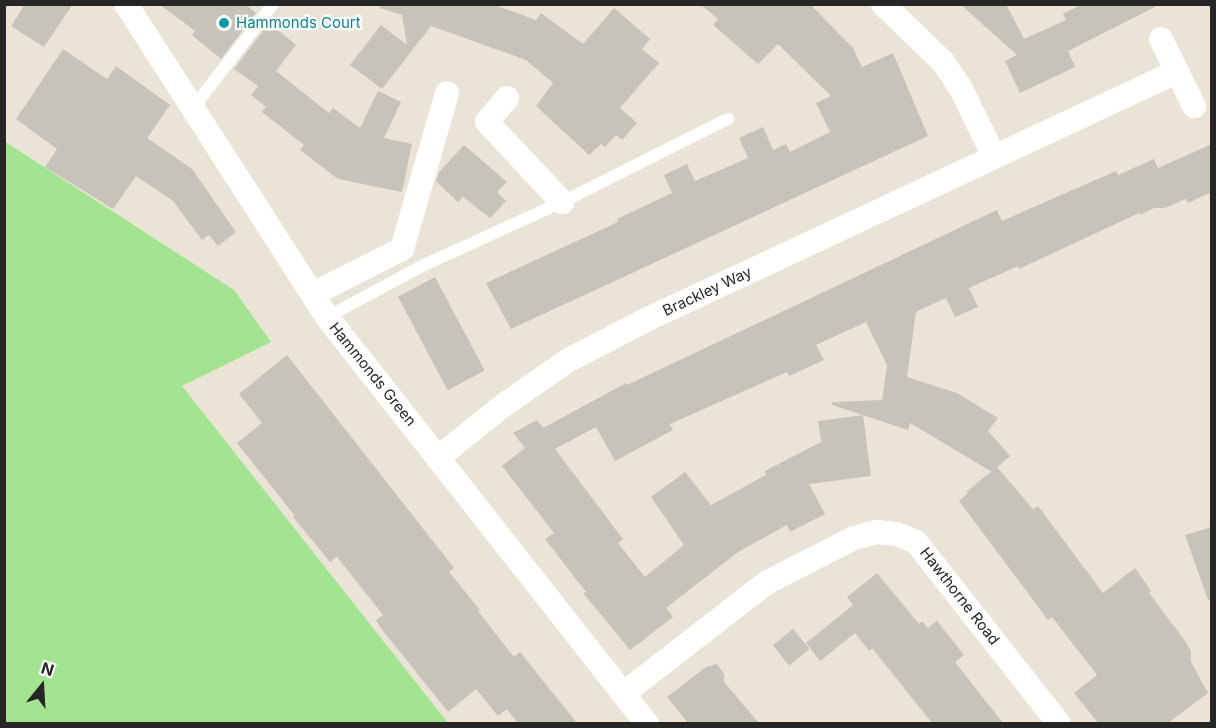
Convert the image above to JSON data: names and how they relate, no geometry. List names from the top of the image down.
{
  "streets": {
    "street": ["Brackley Way", "Hammonds Green", "Hawthorne Road"]
  },
  "crossings": [
    ["Brackley Way", "Hammonds Green"],
    ["Hammonds Green", "Hawthorne Road"]
  ],
  "places": ["Hammonds Court"],
  "north": "top"
}
